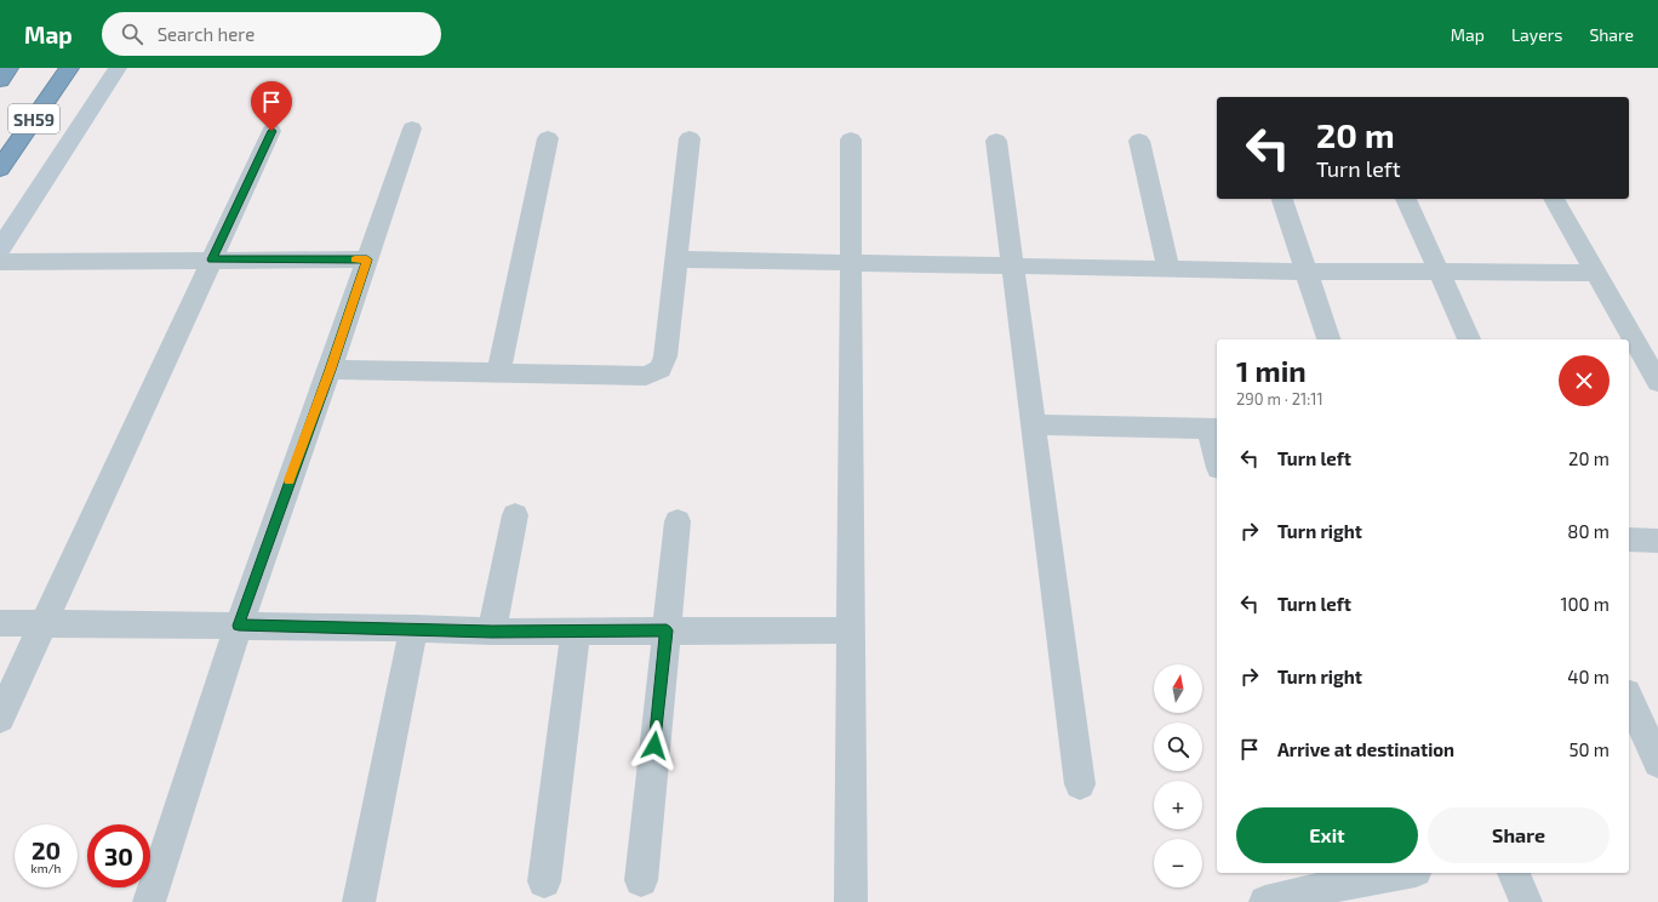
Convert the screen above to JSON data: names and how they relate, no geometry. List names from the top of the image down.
{
  "streets": {
    "highway": ["SH59"]
  },
  "north": "top",
  "page": {
    "header": "Map",
    "search": "Search here",
    "nav": ["Map", "Layers", "Share"],
    "turn": ["20 m", "Turn left"],
    "heading": ["1 min", "290 m · 21:11"],
    "list": [
      {
        "name": "Turn left",
        "value": "20 m"
      },
      {
        "name": "Turn right",
        "value": "80 m"
      },
      {
        "name": "Turn left",
        "value": "100 m"
      },
      {
        "name": "Turn right",
        "value": "40 m"
      },
      {
        "name": "Arrive at destination",
        "value": "50 m"
      }
    ],
    "map_buttons": ["+", "−"],
    "buttons": ["Exit", "Share"],
    "speed": "20 km/h",
    "limit": "30"
  }
}
